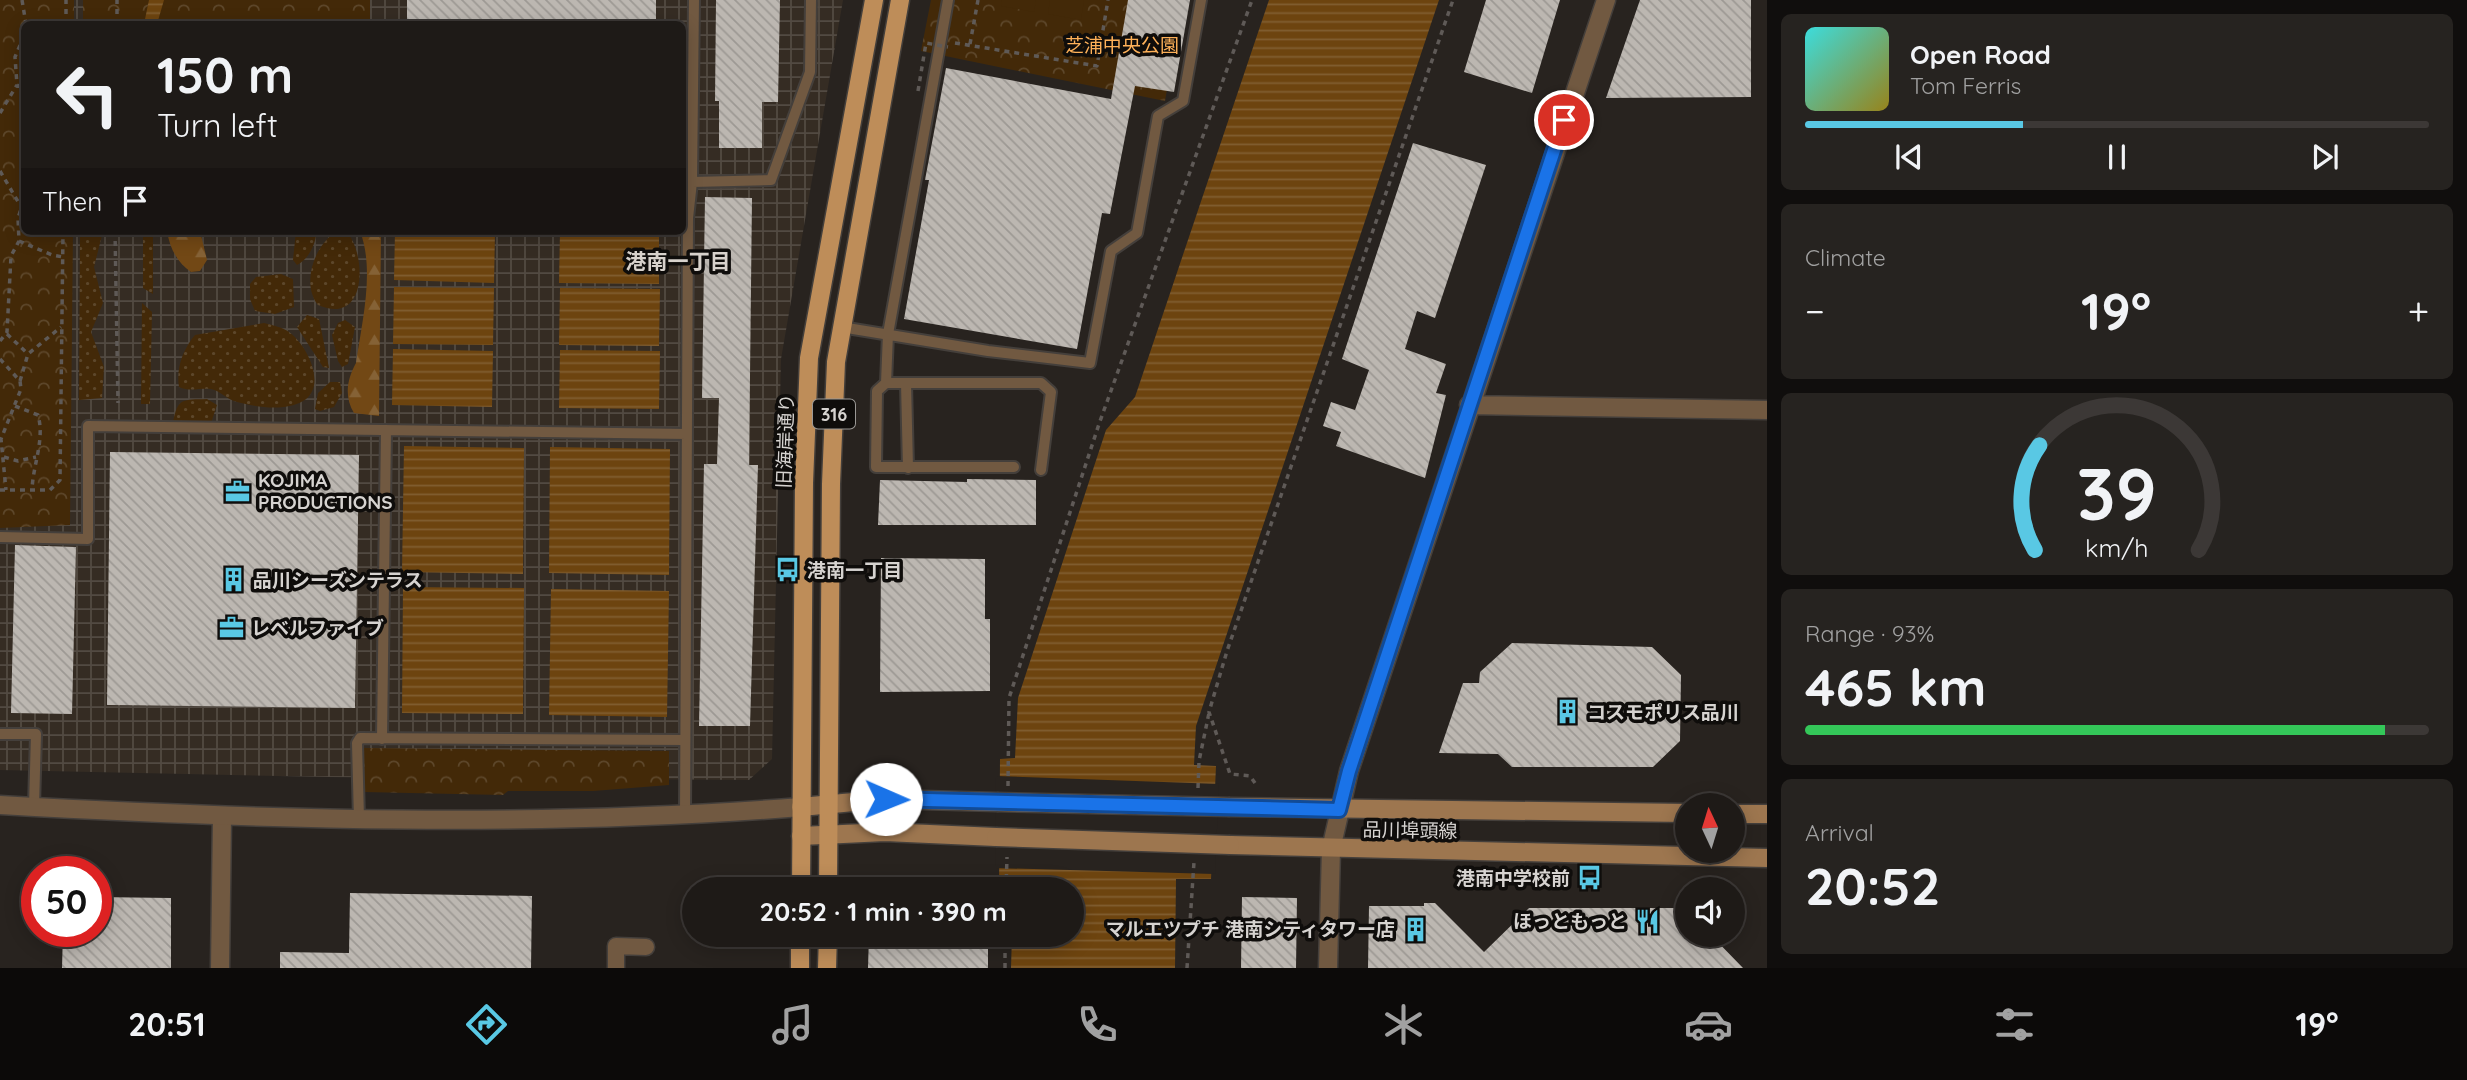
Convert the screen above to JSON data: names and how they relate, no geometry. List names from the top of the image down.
{
  "streets": {
    "main road": ["316", "旧海岸通り", "品川埠頭線"]
  },
  "crossings": [
    ["316", "品川埠頭線"],
    ["旧海岸通り", "品川埠頭線"]
  ],
  "districts": ["港南一丁目"],
  "parks": ["芝浦中央公園"],
  "places": {
    "office": ["KOJIMA PRODUCTIONS", "レベルファイブ"],
    "bus stop": ["港南一丁目", "港南中学校前"],
    "building": ["品川シーズンテラス", "コスモポリス品川", "マルエツプチ 港南シティタワー店"],
    "restaurant": ["ほっともっと"]
  },
  "north": "top",
  "page": {
    "turn": ["150 m", "Turn left"],
    "song": ["Open Road", "Tom Ferris"],
    "then": "Then",
    "tile": [
      "Climate",
      ["Range · 93%", "465 km"],
      ["Arrival", "20:52"]
    ],
    "heat": ["−", "19°", "+"],
    "limit": "50",
    "trip": "20:52 · 1 min · 390 m",
    "tabs": ["20:51", "19°"],
    "gauge": ["39", "km/h"]
  }
}
